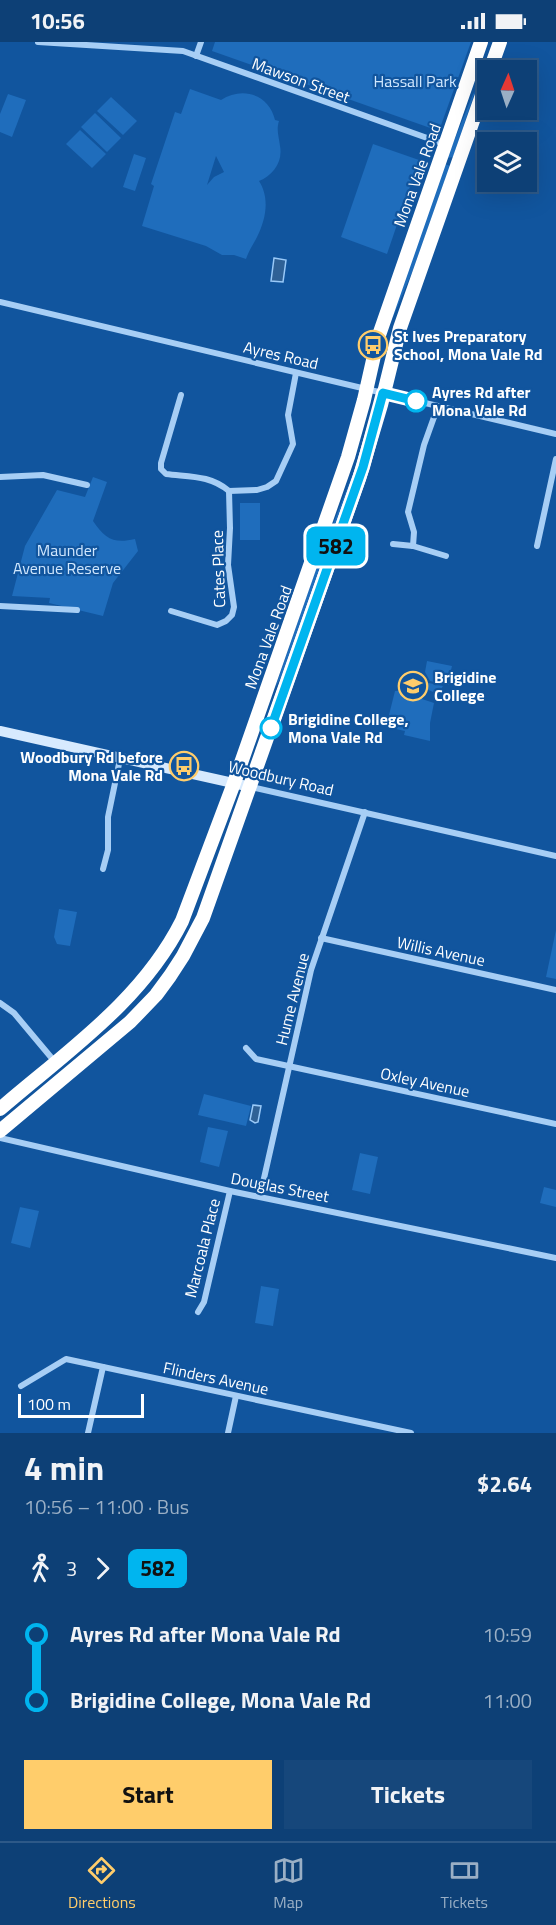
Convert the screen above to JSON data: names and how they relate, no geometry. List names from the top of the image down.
{
  "streets": {
    "highway": ["Mona Vale Road"],
    "street": [
      "Mawson Street",
      "Ayres Road",
      "Cates Place",
      "Woodbury Road",
      "Willis Avenue",
      "Hume Avenue",
      "Oxley Avenue",
      "Douglas Street",
      "Marcoala Place",
      "Flinders Avenue"
    ]
  },
  "crossings": [
    ["Mawson Street", "Mona Vale Road"],
    ["Mona Vale Road", "Ayres Road"],
    ["Mona Vale Road", "Woodbury Road"],
    ["Woodbury Road", "Hume Avenue"],
    ["Willis Avenue", "Hume Avenue"],
    ["Hume Avenue", "Oxley Avenue"],
    ["Hume Avenue", "Douglas Street"],
    ["Douglas Street", "Marcoala Place"]
  ],
  "parks": ["Hassall Park", "Maunder Avenue Reserve"],
  "places": {
    "bus stop": ["St Ives Preparatory School, Mona Vale Rd", "Woodbury Rd before Mona Vale Rd"],
    "other": ["Ayres Rd after Mona Vale Rd", "Brigidine College, Mona Vale Rd"],
    "school or university": ["Brigidine College"]
  },
  "lines": ["bus line 582"],
  "scale_bar": "100 m",
  "north": "top",
  "page": {
    "status": "10:56",
    "on_map": "582",
    "scale": "100 m",
    "heading": ["4 min", "10:56 – 11:00 · Bus", "$2.64"],
    "legs": ["3", "582"],
    "list": [
      {
        "name": "Ayres Rd after Mona Vale Rd",
        "value": "10:59"
      },
      {
        "name": "Brigidine College, Mona Vale Rd",
        "value": "11:00"
      }
    ],
    "buttons": ["Start", "Tickets"],
    "tabs": ["Directions", "Map", "Tickets"]
  }
}
